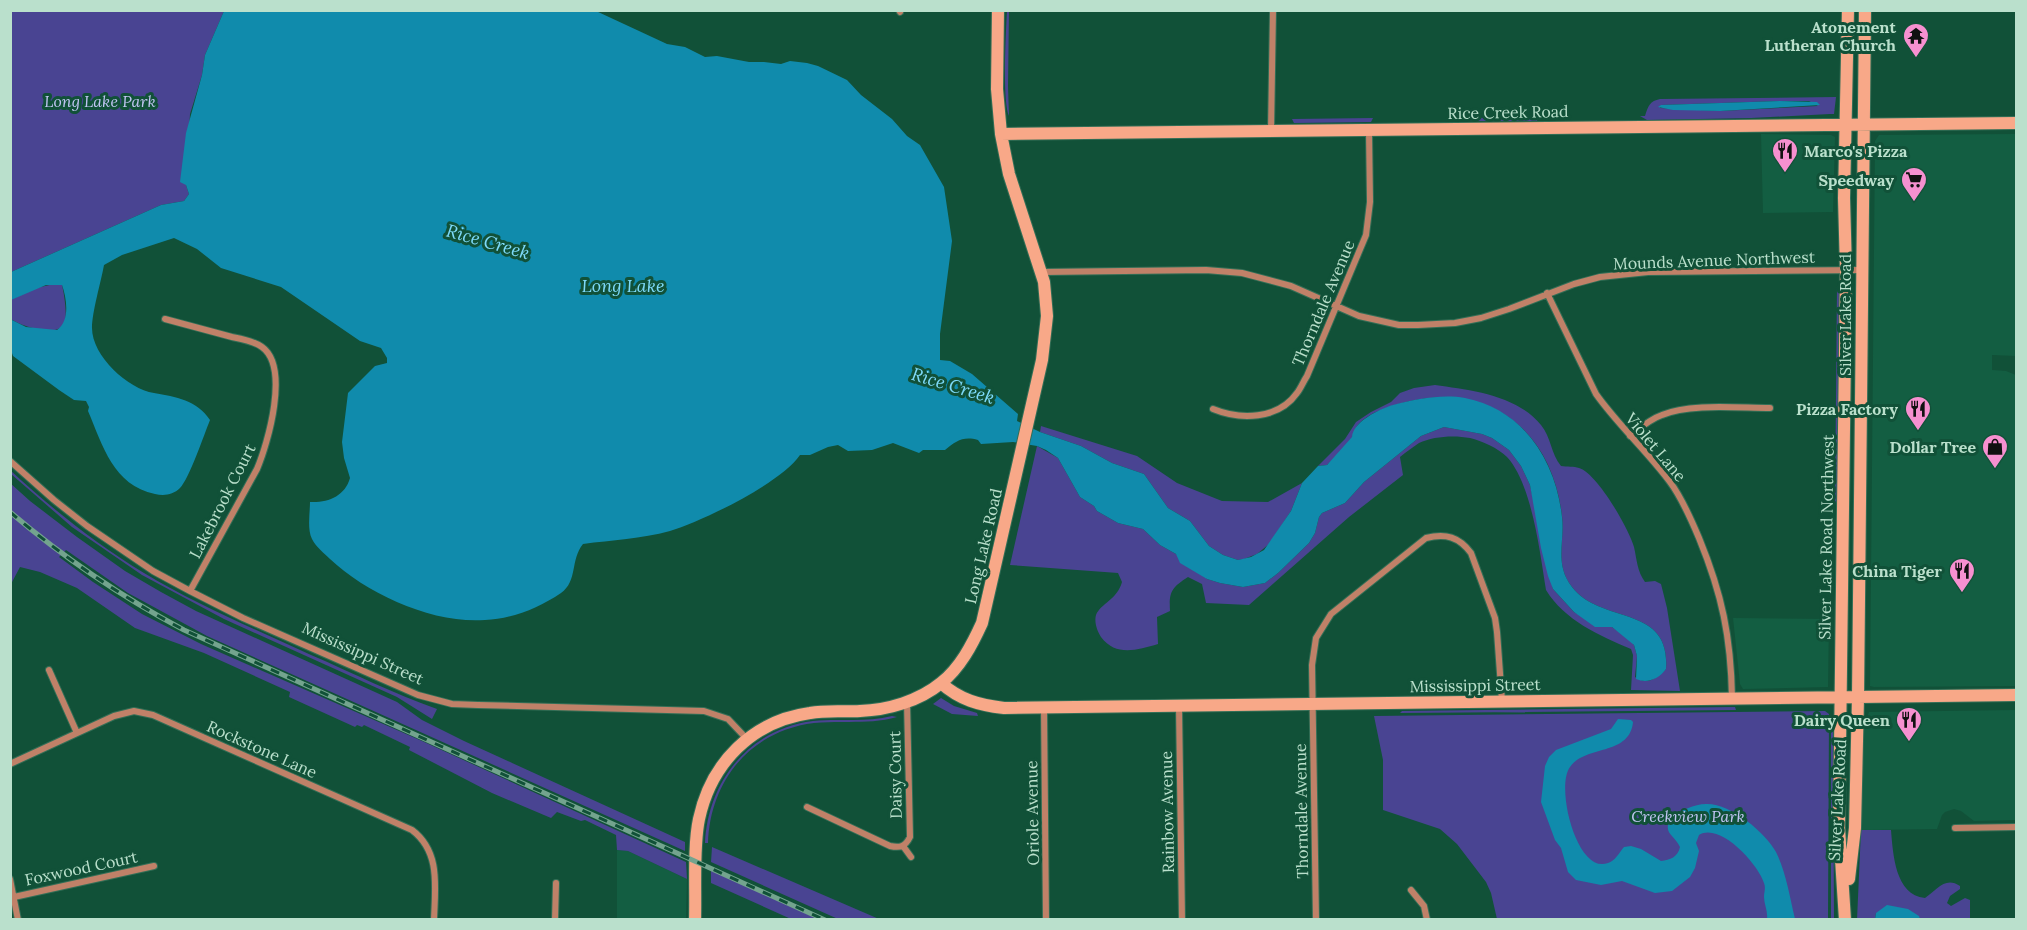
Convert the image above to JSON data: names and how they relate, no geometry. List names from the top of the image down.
{
  "streets": {
    "street": [
      "Rice Creek Road",
      "Mounds Avenue Northwest",
      "Thorndale Avenue",
      "Silver Lake Road",
      "Violet Lane",
      "Lakebrook Court",
      "Silver Lake Road Northwest",
      "Long Lake Road",
      "Mississippi Street",
      "Rockstone Lane",
      "Daisy Court",
      "Rainbow Avenue",
      "Oriole Avenue",
      "Foxwood Court"
    ]
  },
  "crossings": [
    ["Rice Creek Road", "Thorndale Avenue"],
    ["Rice Creek Road", "Silver Lake Road"],
    ["Rice Creek Road", "Silver Lake Road Northwest"],
    ["Rice Creek Road", "Long Lake Road"],
    ["Mounds Avenue Northwest", "Thorndale Avenue"],
    ["Mounds Avenue Northwest", "Silver Lake Road"],
    ["Mounds Avenue Northwest", "Violet Lane"],
    ["Mounds Avenue Northwest", "Silver Lake Road Northwest"],
    ["Mounds Avenue Northwest", "Long Lake Road"],
    ["Thorndale Avenue", "Mississippi Street"],
    ["Silver Lake Road", "Silver Lake Road Northwest"],
    ["Silver Lake Road", "Mississippi Street"],
    ["Violet Lane", "Mississippi Street"],
    ["Lakebrook Court", "Mississippi Street"],
    ["Silver Lake Road Northwest", "Mississippi Street"],
    ["Long Lake Road", "Mississippi Street"],
    ["Long Lake Road", "Daisy Court"],
    ["Mississippi Street", "Rainbow Avenue"],
    ["Mississippi Street", "Oriole Avenue"]
  ],
  "water": ["Rice Creek", "Long Lake"],
  "parks": ["Long Lake Park", "Creekview Park"],
  "places": {
    "temple": ["Atonement Lutheran Church"],
    "restaurant": [
      "Marco's Pizza",
      "Pizza Factory",
      "China Tiger",
      "Dairy Queen"
    ],
    "supermarket": ["Speedway"],
    "shop": ["Dollar Tree"]
  }
}
